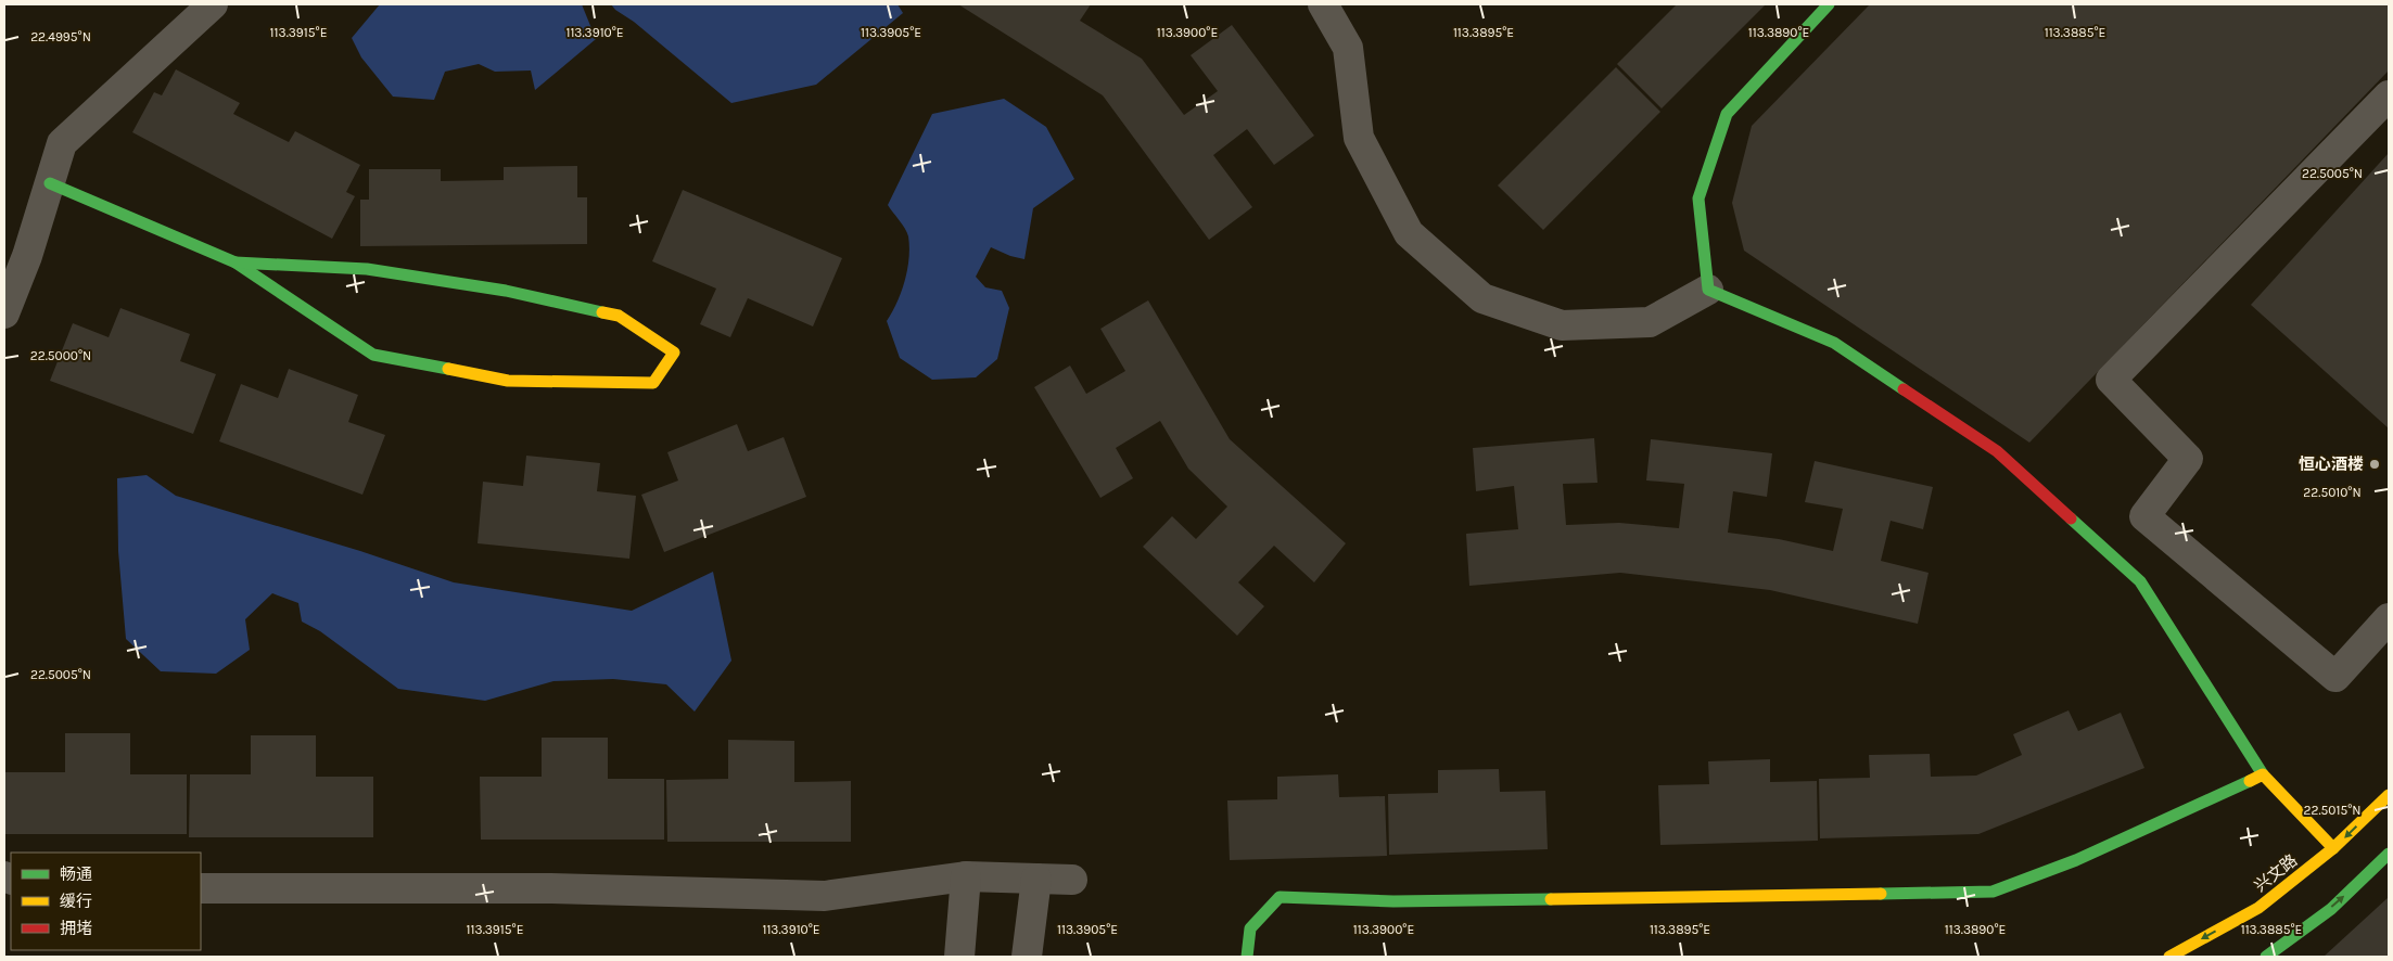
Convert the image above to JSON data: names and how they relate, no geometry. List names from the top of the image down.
{
  "streets": {
    "street": ["兴文路"]
  },
  "places": ["恒心酒楼"],
  "legend": ["畅通", "缓行", "拥堵"],
  "coordinates": [
    "113.3915°E",
    "113.3910°E",
    "113.3905°E",
    "113.3900°E",
    "113.3895°E",
    "113.3890°E",
    "113.3885°E",
    "22.4995°N",
    "22.5005°N",
    "22.5000°N",
    "22.5010°N",
    "22.5015°N"
  ]
}
